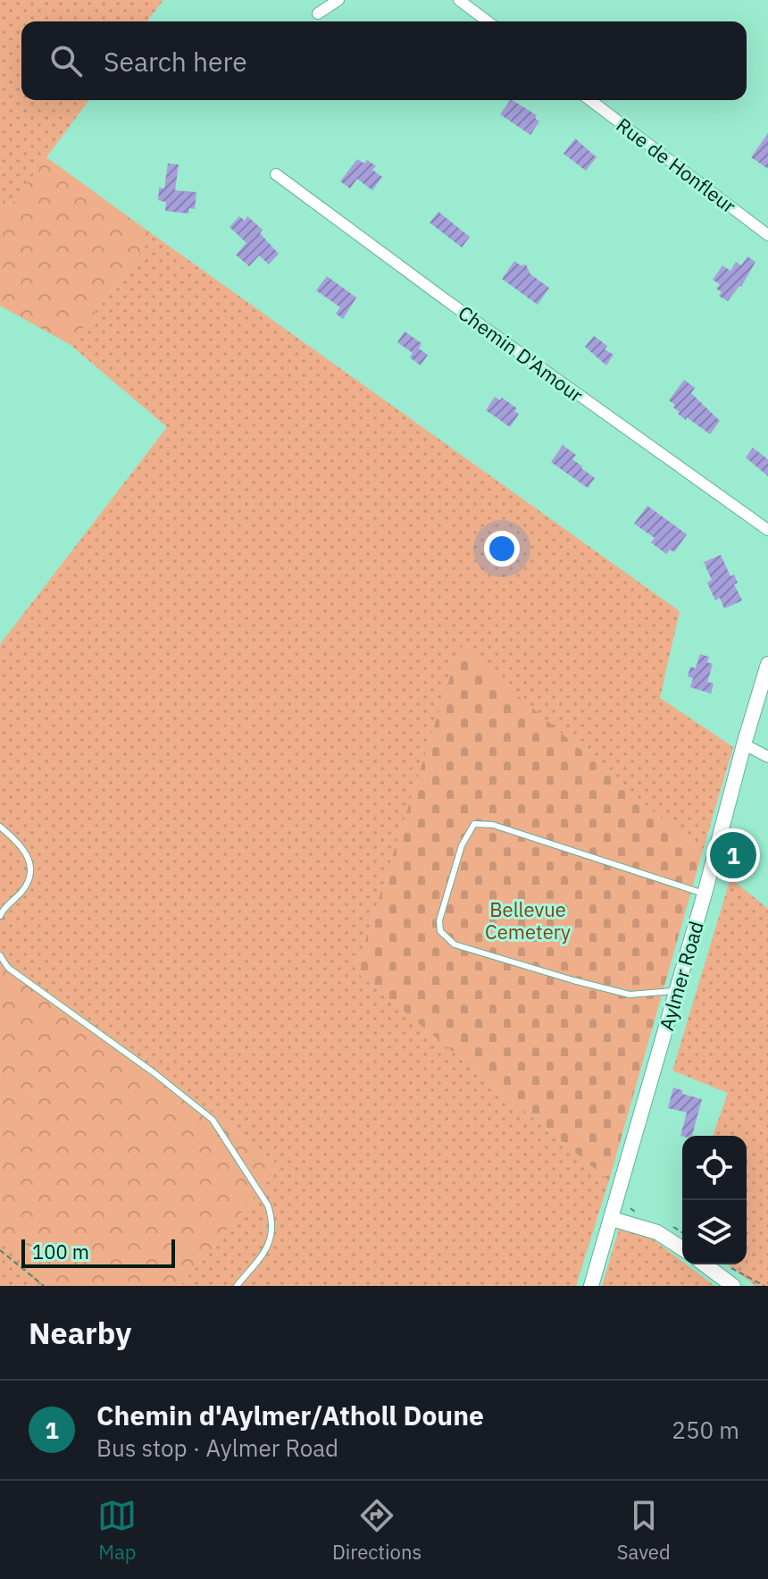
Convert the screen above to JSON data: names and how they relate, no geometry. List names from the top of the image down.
{
  "streets": {
    "main road": ["Aylmer Road"],
    "street": ["Rue de Honfleur", "Chemin D'Amour"]
  },
  "parks": ["Bellevue Cemetery"],
  "scale_bar": "100 m",
  "page": {
    "search": "Search here",
    "pins": "1",
    "scale": "100 m",
    "heading": "Nearby",
    "list": [
      {
        "mark": "1",
        "name": "Chemin d'Aylmer/Atholl Doune",
        "note": "Bus stop · Aylmer Road",
        "value": "250 m"
      }
    ],
    "nav": ["Map", "Directions", "Saved"]
  }
}
